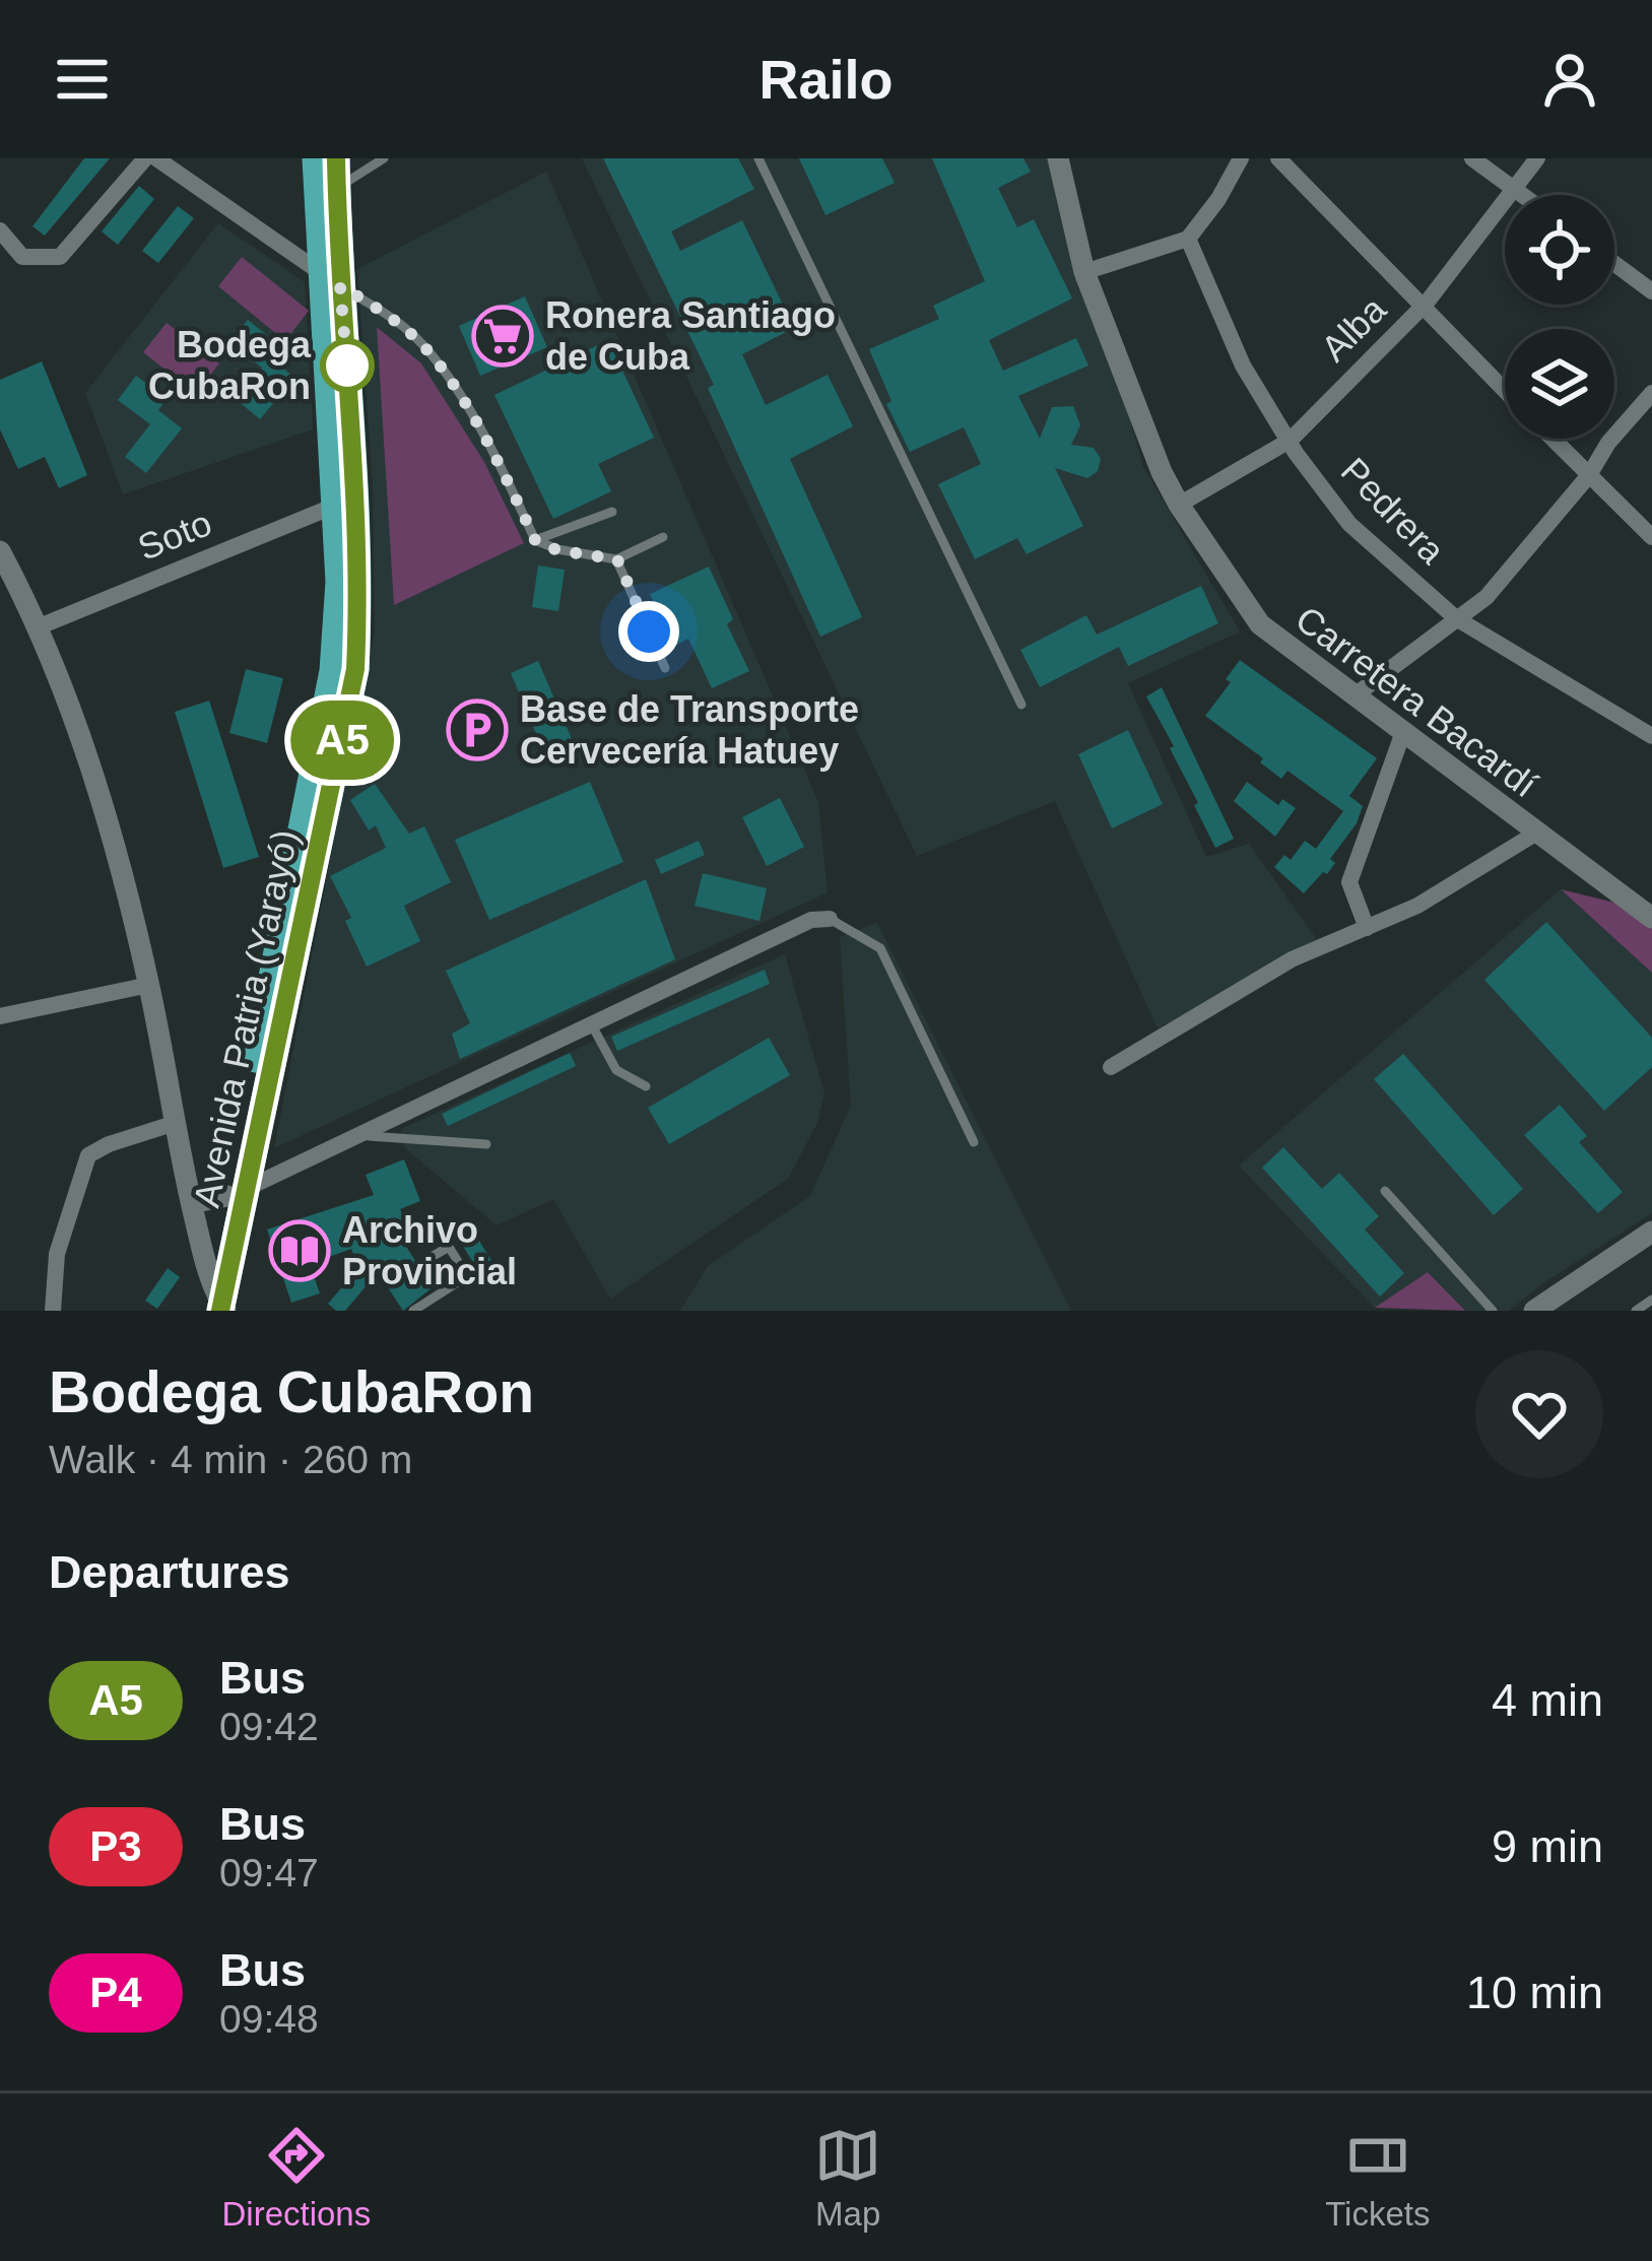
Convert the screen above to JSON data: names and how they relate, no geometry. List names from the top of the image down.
{
  "streets": {
    "main road": ["Avenida Patria (Yarayó)"],
    "street": [
      "Alba",
      "Pedrera",
      "Soto",
      "Carretera Bacardí"
    ]
  },
  "crossings": [
    ["Alba", "Pedrera"],
    ["Alba", "Carretera Bacardí"],
    ["Soto", "Avenida Patria (Yarayó)"]
  ],
  "places": {
    "supermarket": ["Ronera Santiago de Cuba"],
    "other": ["Bodega CubaRon"],
    "parking": ["Base de Transporte Cervecería Hatuey"],
    "library": ["Archivo Provincial"]
  },
  "lines": ["bus line A5"],
  "page": {
    "header": "Railo",
    "on_map": "A5",
    "heading": [
      ["Bodega CubaRon", "Walk · 4 min · 260 m"],
      "Departures"
    ],
    "list": [
      {
        "mark": "A5",
        "name": "Bus",
        "note": "09:42",
        "value": "4 min"
      },
      {
        "mark": "P3",
        "name": "Bus",
        "note": "09:47",
        "value": "9 min"
      },
      {
        "mark": "P4",
        "name": "Bus",
        "note": "09:48",
        "value": "10 min"
      }
    ],
    "tabs": ["Directions", "Map", "Tickets"]
  }
}
